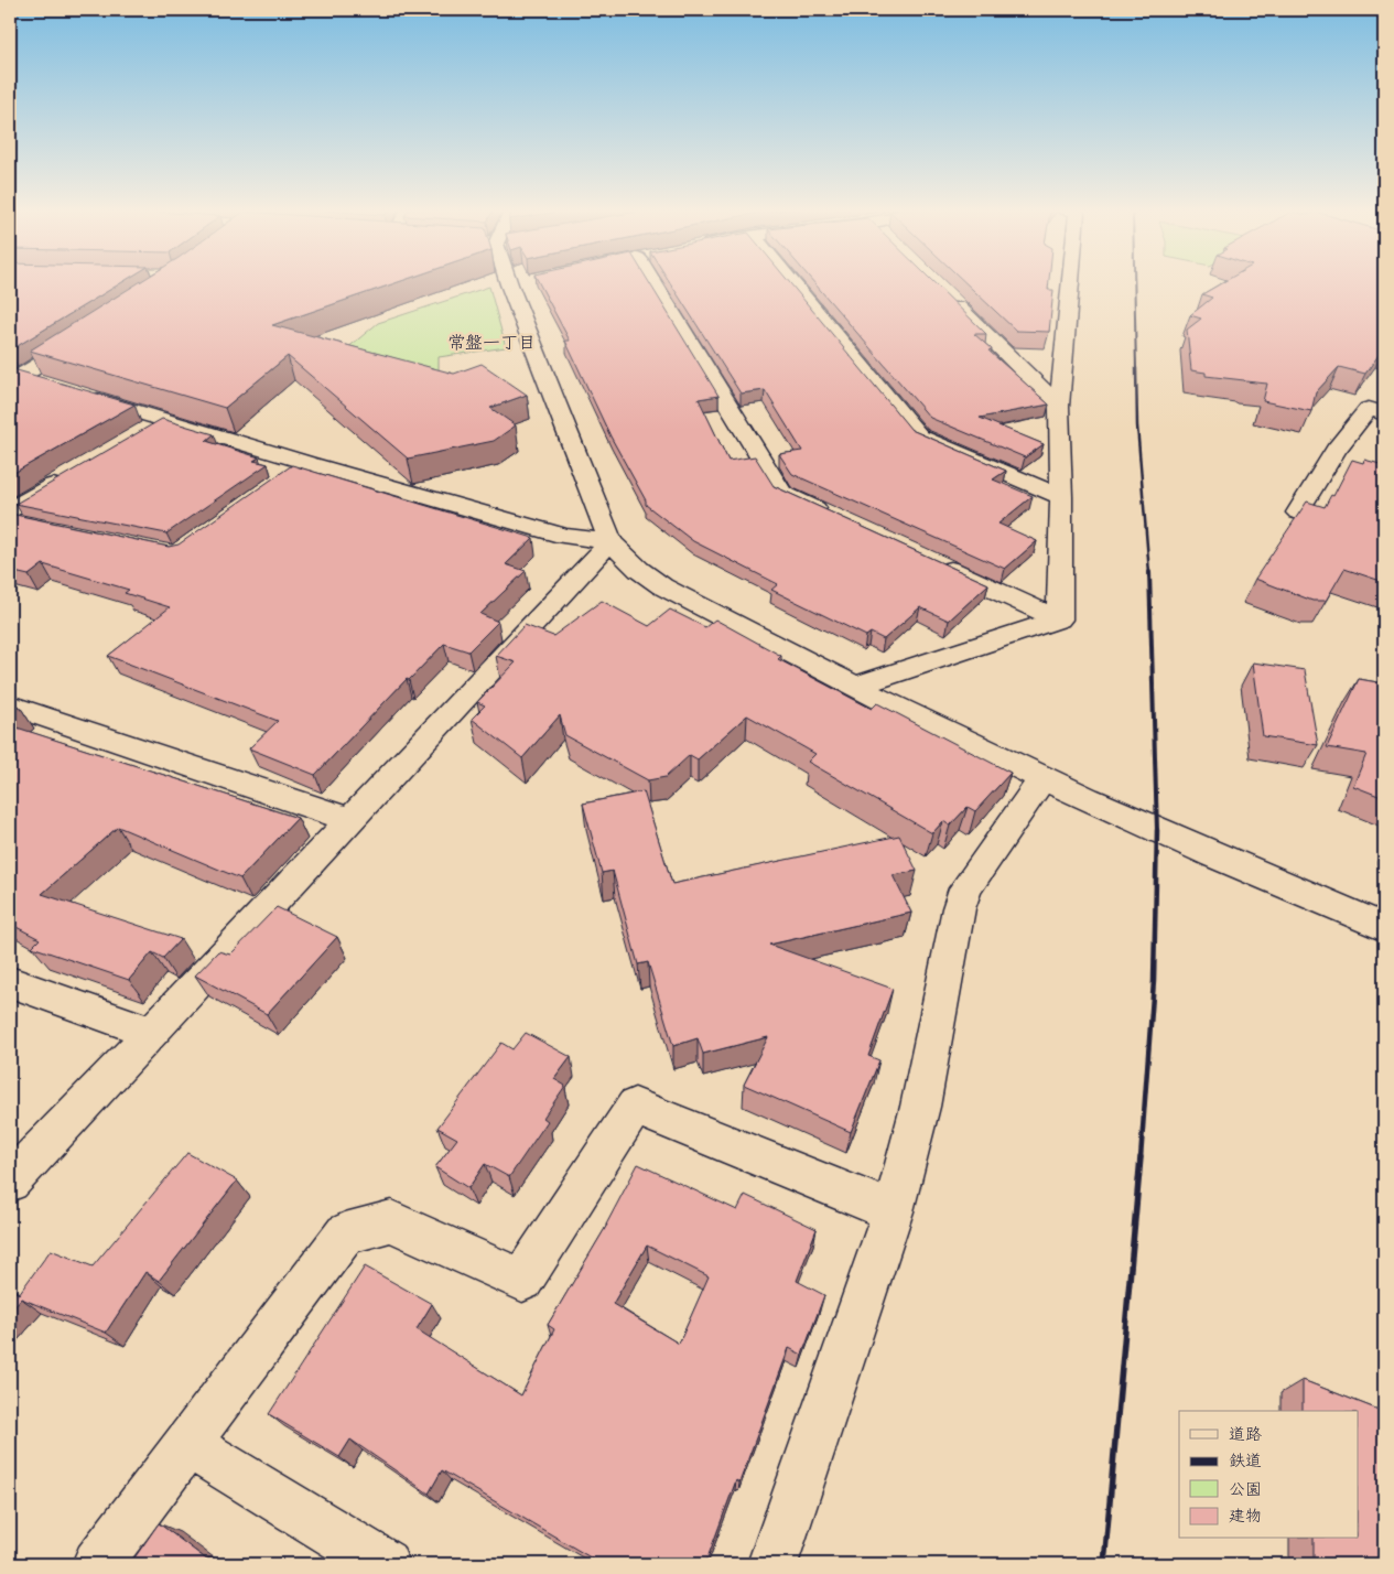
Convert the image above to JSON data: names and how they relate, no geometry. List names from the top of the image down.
{
  "districts": ["常盤一丁目"],
  "legend": [
    "道路",
    "鉄道",
    "公園",
    "建物"
  ]
}
